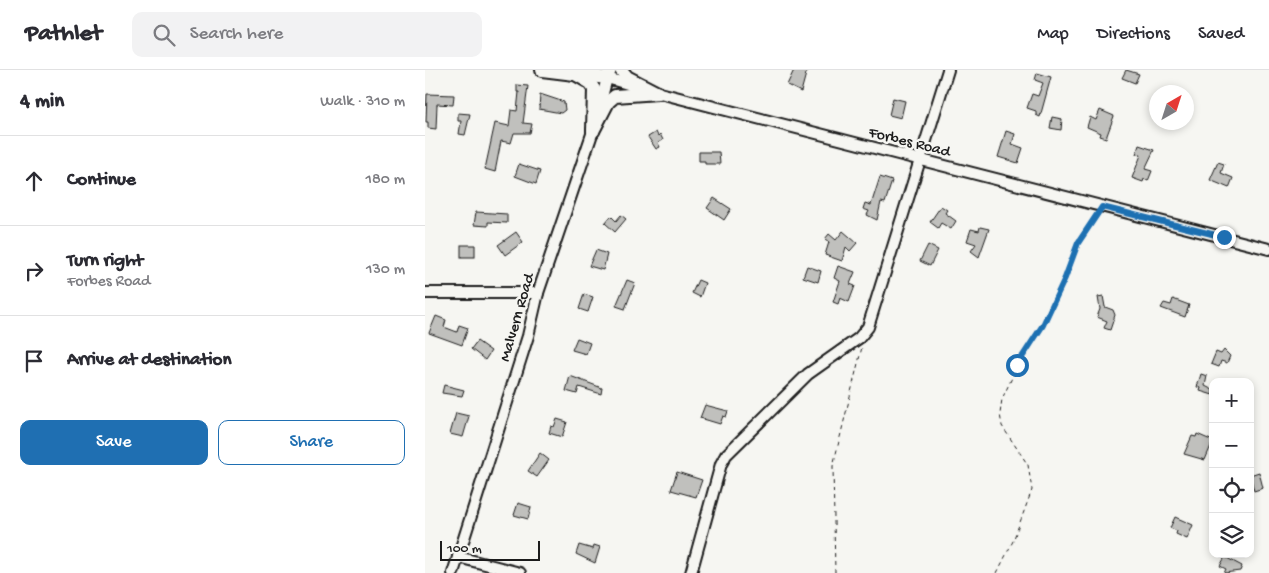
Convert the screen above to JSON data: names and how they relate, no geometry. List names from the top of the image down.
{
  "streets": {
    "main road": ["Forbes Road"],
    "street": ["Malvern Road"]
  },
  "crossings": [
    ["Forbes Road", "Malvern Road"]
  ],
  "scale_bar": "100 m",
  "north": "top right",
  "page": {
    "header": "Pathlet",
    "search": "Search here",
    "nav": ["Map", "Directions", "Saved"],
    "heading": ["4 min", "Walk · 310 m"],
    "list": [
      ["Continue", "180 m"],
      ["Turn right", "Forbes Road", "130 m"],
      "Arrive at destination"
    ],
    "map_buttons": ["+", "−"],
    "buttons": ["Save", "Share"],
    "scale": "100 m"
  }
}
